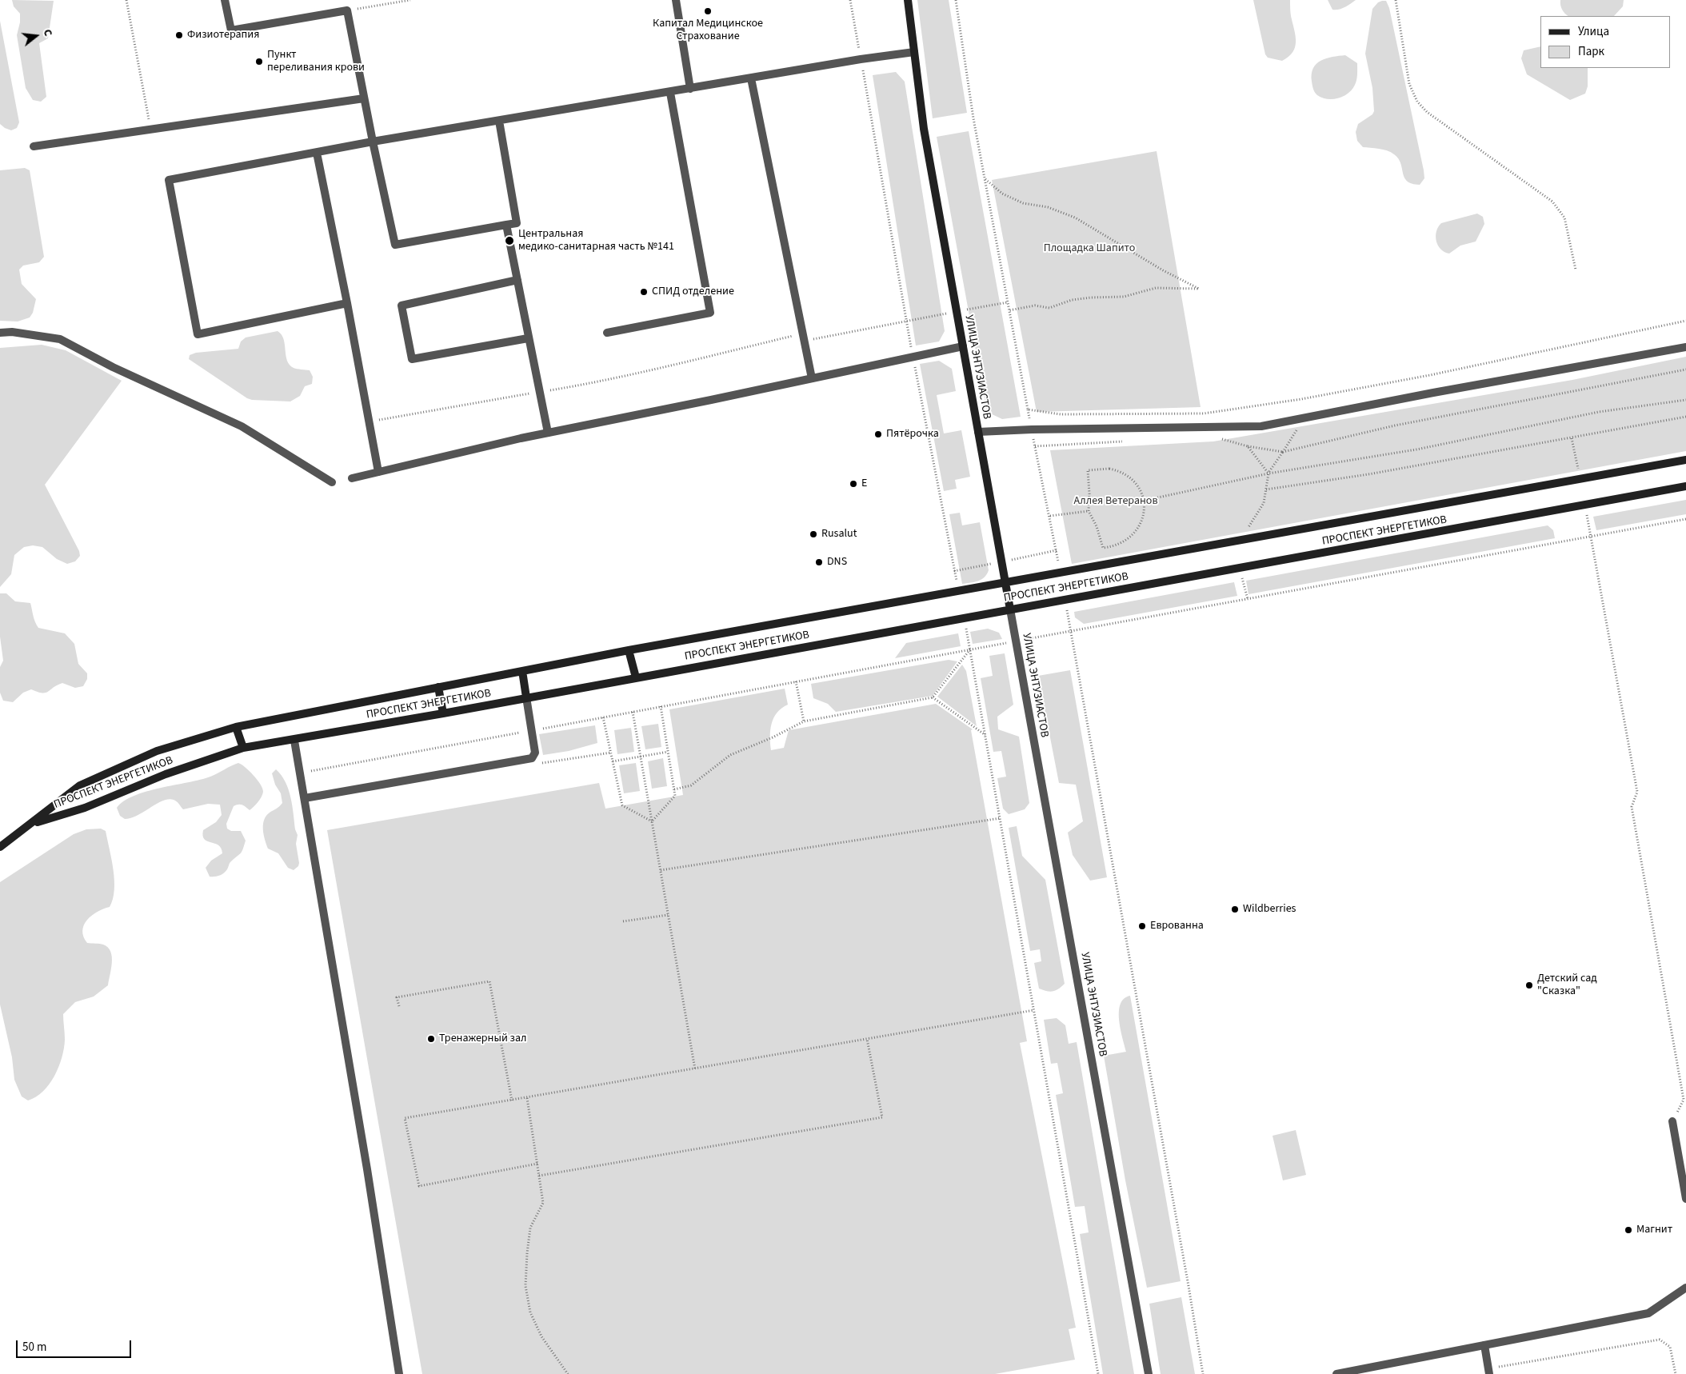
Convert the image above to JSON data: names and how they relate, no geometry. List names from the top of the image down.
{
  "streets": {
    "main road": ["УЛИЦА ЭНТУЗИАСТОВ", "ПРОСПЕКТ ЭНЕРГЕТИКОВ"]
  },
  "crossings": [
    ["УЛИЦА ЭНТУЗИАСТОВ", "ПРОСПЕКТ ЭНЕРГЕТИКОВ"]
  ],
  "parks": ["Площадка Шапито", "Аллея Ветеранов"],
  "places": [
    "Капитал Медицинское Страхование",
    "Физиотерапия",
    "Пункт переливания крови",
    "Центральная медико-санитарная часть №141",
    "СПИД отделение",
    "Пятёрочка",
    "Е",
    "Rusalut",
    "DNS",
    "Wildberries",
    "Еврованна",
    "Детский сад \"Сказка\"",
    "Тренажерный зал",
    "Магнит"
  ],
  "legend": ["Улица", "Парк"],
  "scale_bar": "50 m",
  "north": "right"
}
